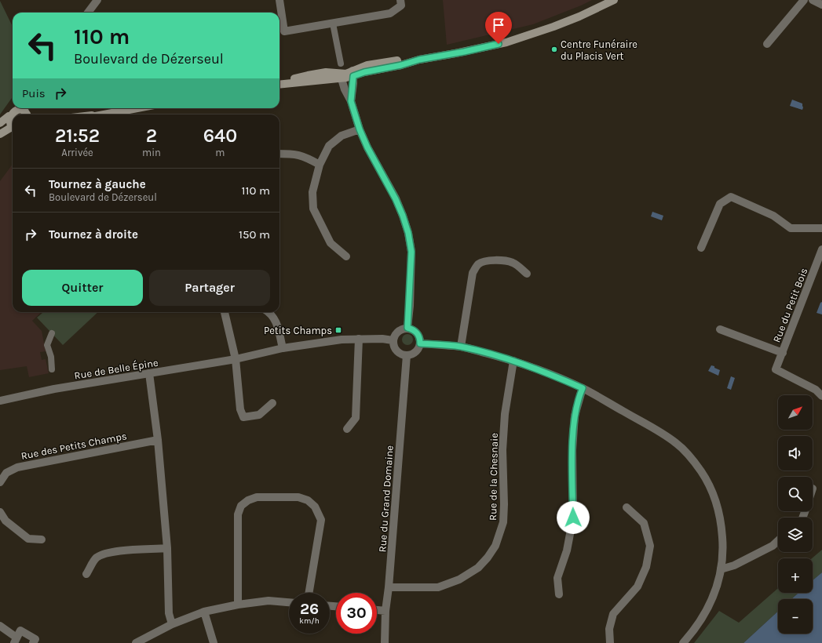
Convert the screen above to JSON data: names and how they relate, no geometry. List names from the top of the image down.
{
  "streets": {
    "street": [
      "Rue du Petit Bois",
      "Rue de Belle Épine",
      "Rue des Petits Champs",
      "Rue de la Chesnaie",
      "Rue du Grand Domaine"
    ]
  },
  "crossings": [
    ["Rue de Belle Épine", "Rue du Grand Domaine"],
    ["Rue de la Chesnaie", "Rue du Grand Domaine"]
  ],
  "places": {
    "other": ["Centre Funéraire du Placis Vert"],
    "transit": ["Petits Champs"]
  },
  "north": "top right",
  "page": {
    "turn": ["110 m", "Boulevard de Dézerseul"],
    "then": "Puis",
    "eta": [
      "21:52",
      "Arrivée",
      "2",
      "min",
      "640",
      "m"
    ],
    "list": [
      {
        "name": "Tournez à gauche",
        "note": "Boulevard de Dézerseul",
        "value": "110 m"
      },
      {
        "name": "Tournez à droite",
        "value": "150 m"
      }
    ],
    "buttons": ["Quitter", "Partager"],
    "map_buttons": ["+", "−"],
    "speed": "26 km/h",
    "limit": "30"
  }
}
